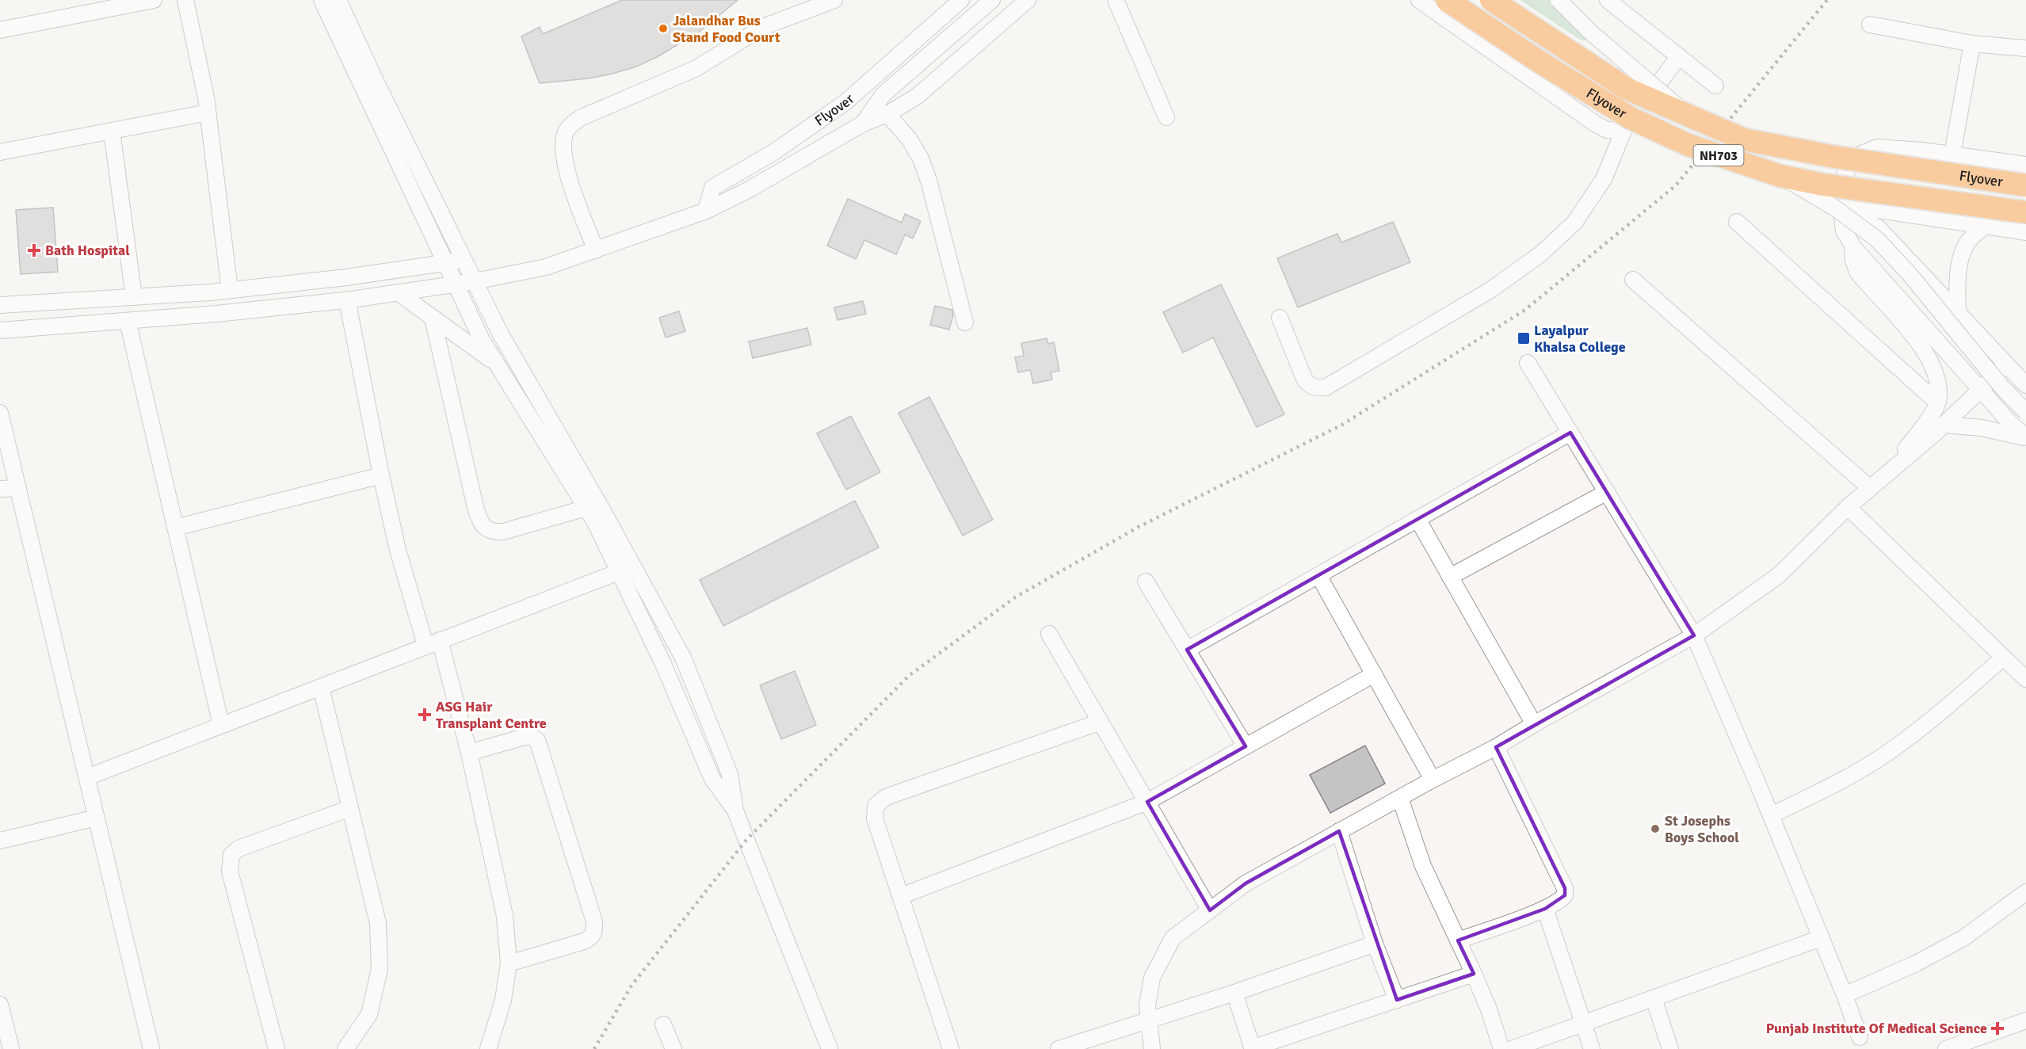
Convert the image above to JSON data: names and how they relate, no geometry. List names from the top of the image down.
{
  "streets": {
    "highway": ["Flyover", "NH703"]
  },
  "places": {
    "other": ["Jalandhar Bus Stand Food Court", "St Josephs Boys School"],
    "health": ["Bath Hospital", "ASG Hair Transplant Centre", "Punjab Institute Of Medical Science"],
    "transit": ["Layalpur Khalsa College"]
  }
}
